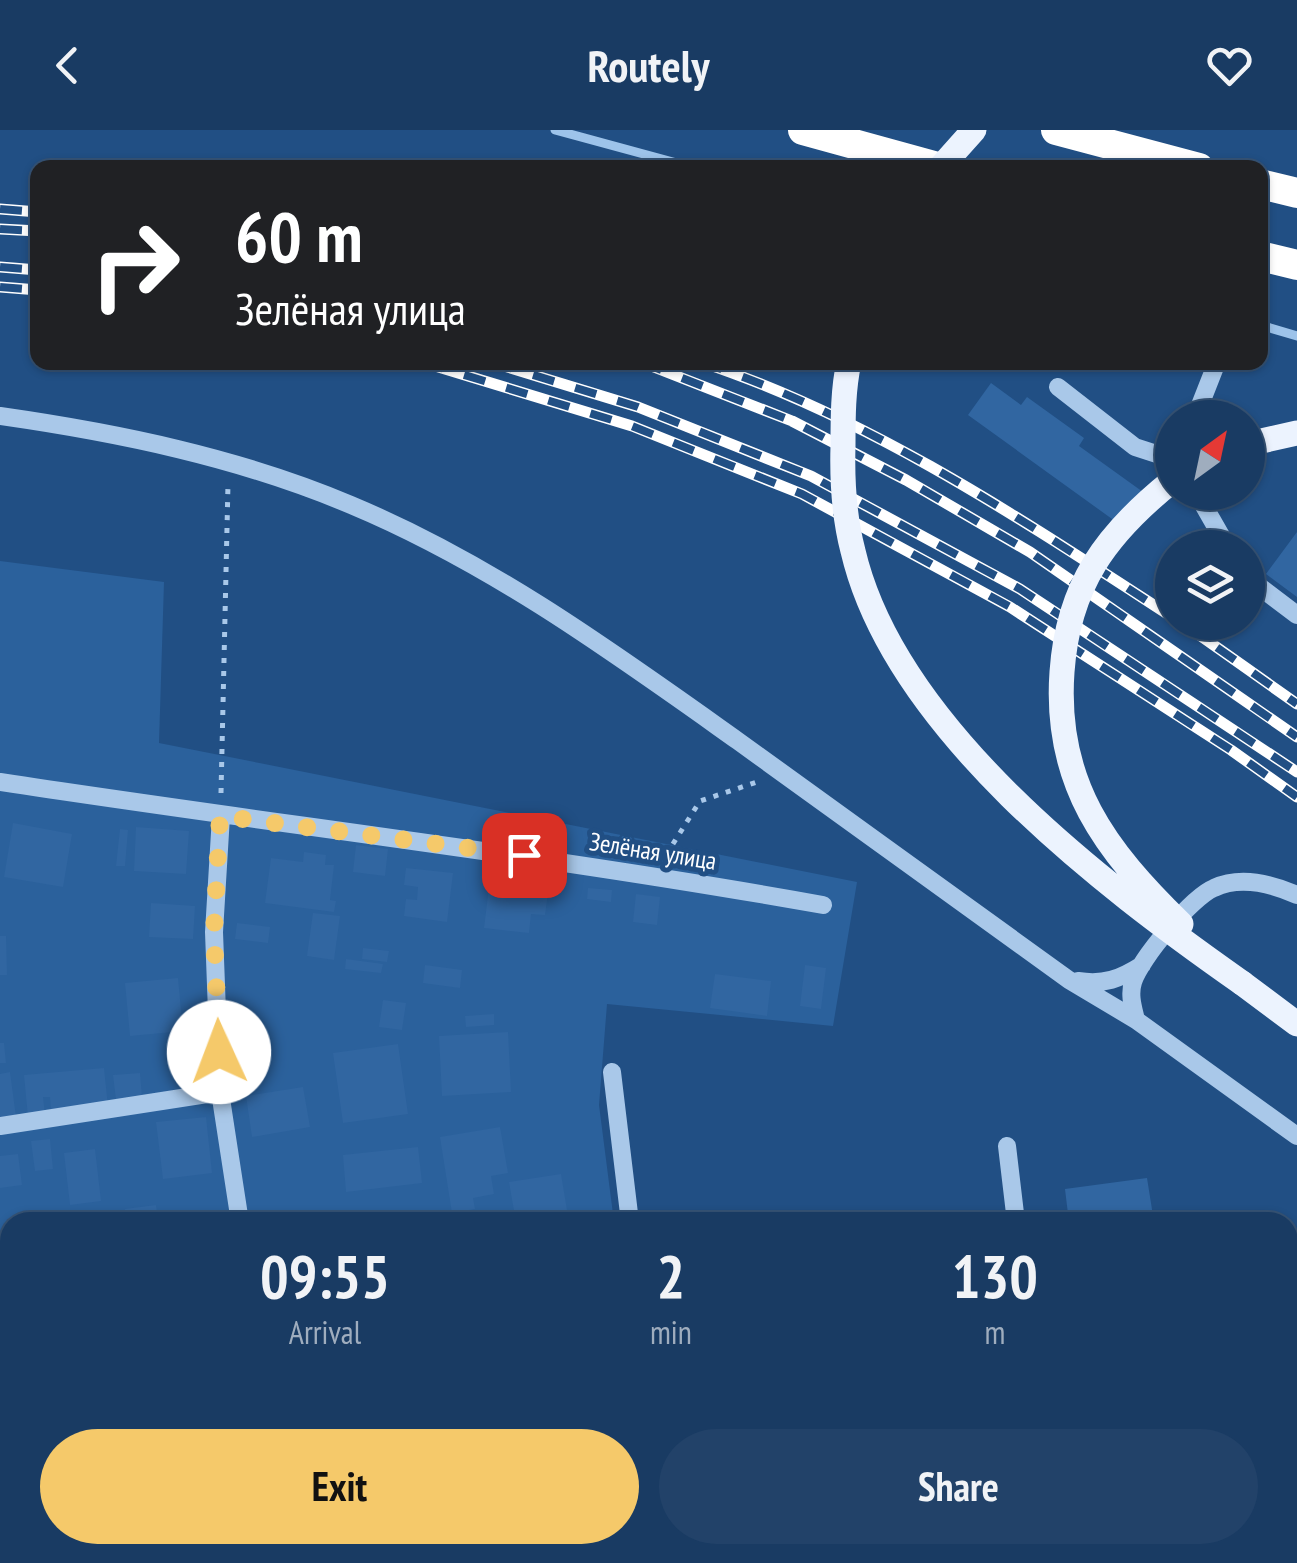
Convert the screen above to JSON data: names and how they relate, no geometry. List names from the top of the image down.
{
  "streets": {
    "street": ["Зелёная улица"]
  },
  "north": "top right",
  "page": {
    "header": "Routely",
    "turn": ["60 m", "Зелёная улица"],
    "eta": [
      "09:55",
      "Arrival",
      "2",
      "min",
      "130",
      "m"
    ],
    "buttons": ["Exit", "Share"]
  }
}
